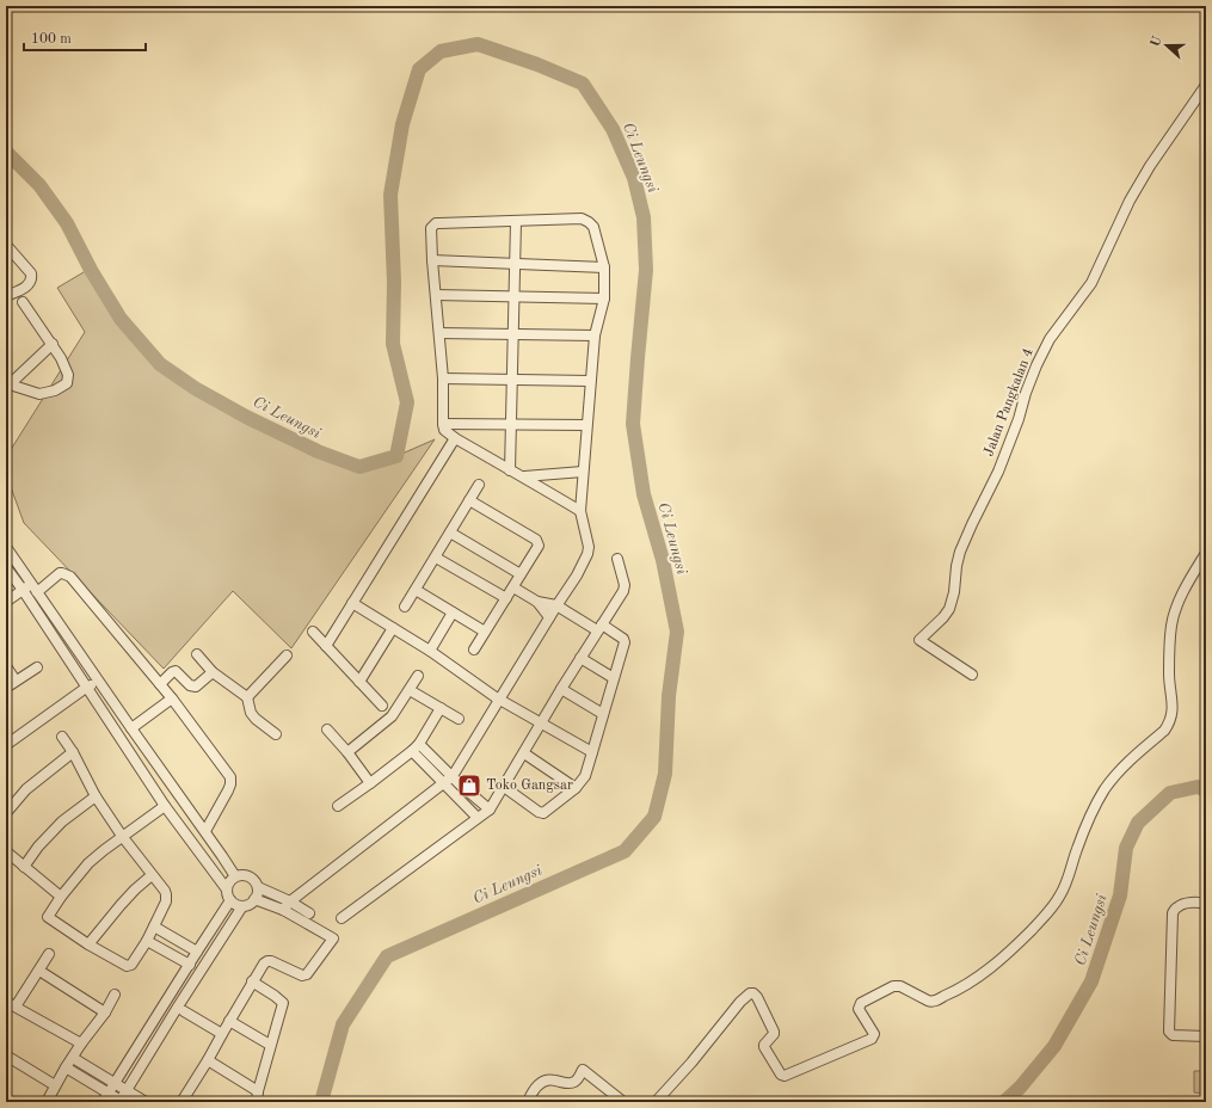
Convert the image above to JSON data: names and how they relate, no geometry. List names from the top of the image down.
{
  "streets": {
    "street": ["Jalan Pangkalan 4"]
  },
  "water": ["Ci Leungsi"],
  "places": {
    "shop": ["Toko Gangsar"]
  },
  "scale_bar": "100 m",
  "north": "left"
}
